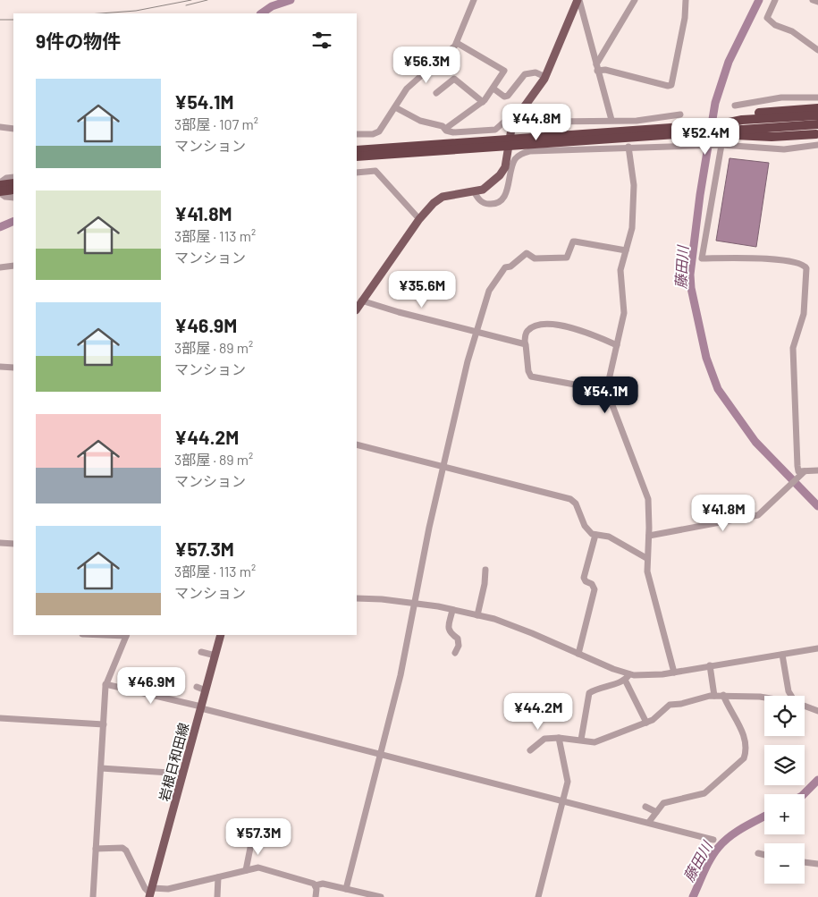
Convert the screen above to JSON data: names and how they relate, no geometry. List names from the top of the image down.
{
  "streets": {
    "main road": ["岩根日和田線"]
  },
  "water": ["藤田川"],
  "page": {
    "heading": "9件の物件",
    "price": [
      "¥56.3M",
      "¥44.8M",
      "¥52.4M",
      "¥35.6M",
      "¥54.1M",
      "¥41.8M",
      "¥46.9M",
      "¥44.2M",
      "¥57.3M"
    ],
    "list": [
      {
        "name": "¥54.1M",
        "note": "3部屋 · 107 m² · マンション"
      },
      {
        "name": "¥41.8M",
        "note": "3部屋 · 113 m² · マンション"
      },
      {
        "name": "¥46.9M",
        "note": "3部屋 · 89 m² · マンション"
      },
      {
        "name": "¥44.2M",
        "note": "3部屋 · 89 m² · マンション"
      },
      {
        "name": "¥57.3M",
        "note": "3部屋 · 113 m² · マンション"
      }
    ],
    "map_buttons": ["+", "−"]
  }
}
